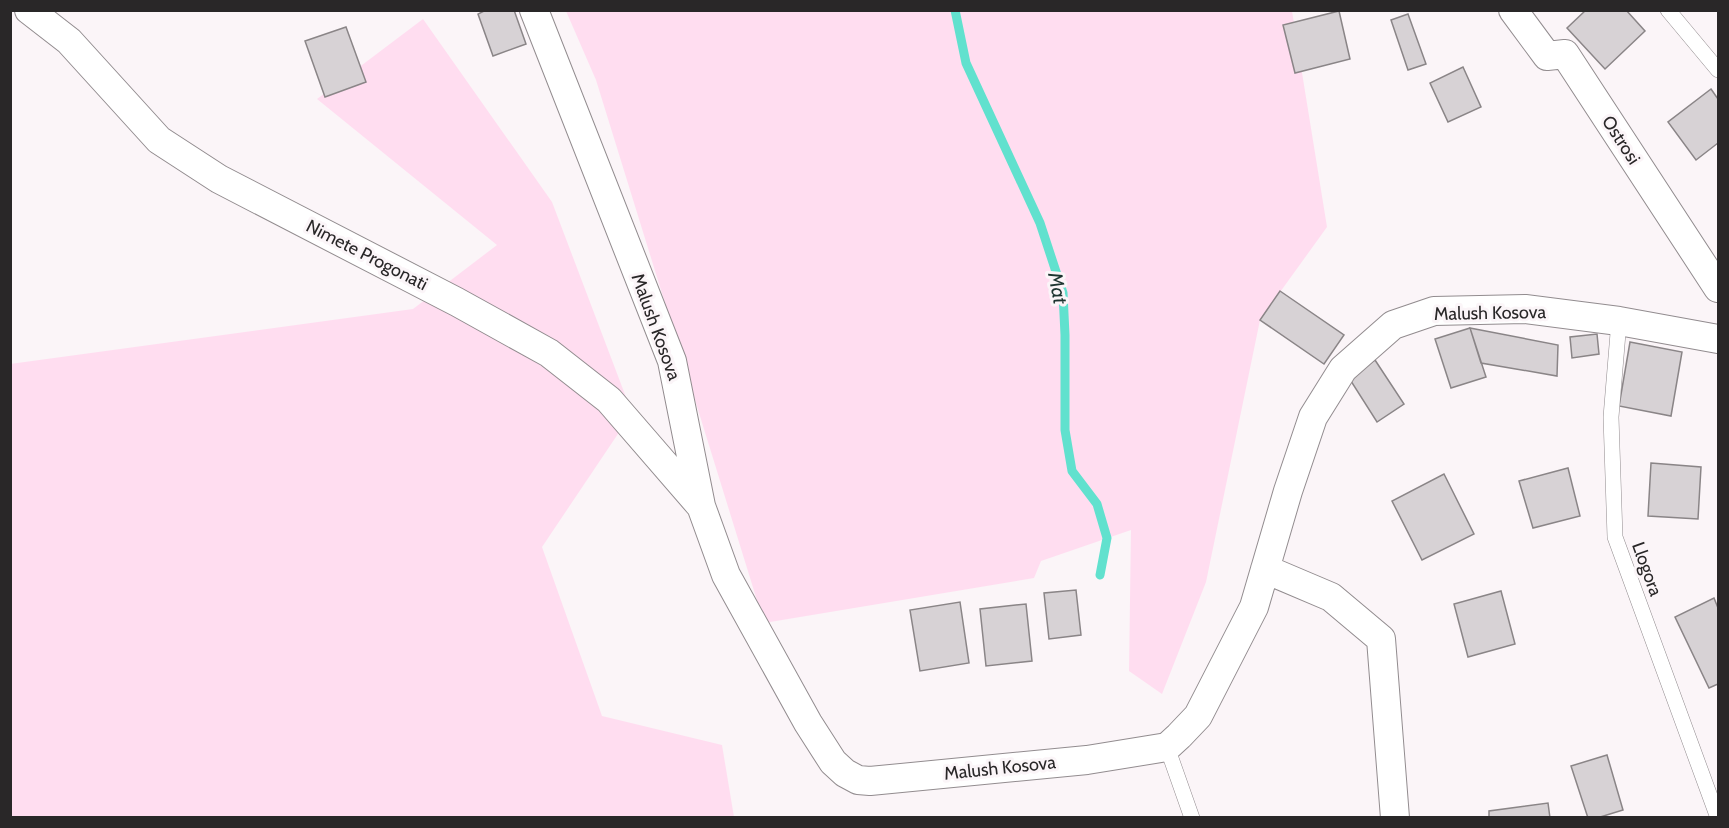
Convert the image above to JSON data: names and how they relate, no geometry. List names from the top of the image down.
{
  "streets": {
    "street": ["Ostrosi", "Nimete Progonati", "Malush Kosova"],
    "lane": ["Llogora"]
  },
  "crossings": [
    ["Nimete Progonati", "Malush Kosova"],
    ["Malush Kosova", "Llogora"]
  ],
  "water": ["Mat"]
}
